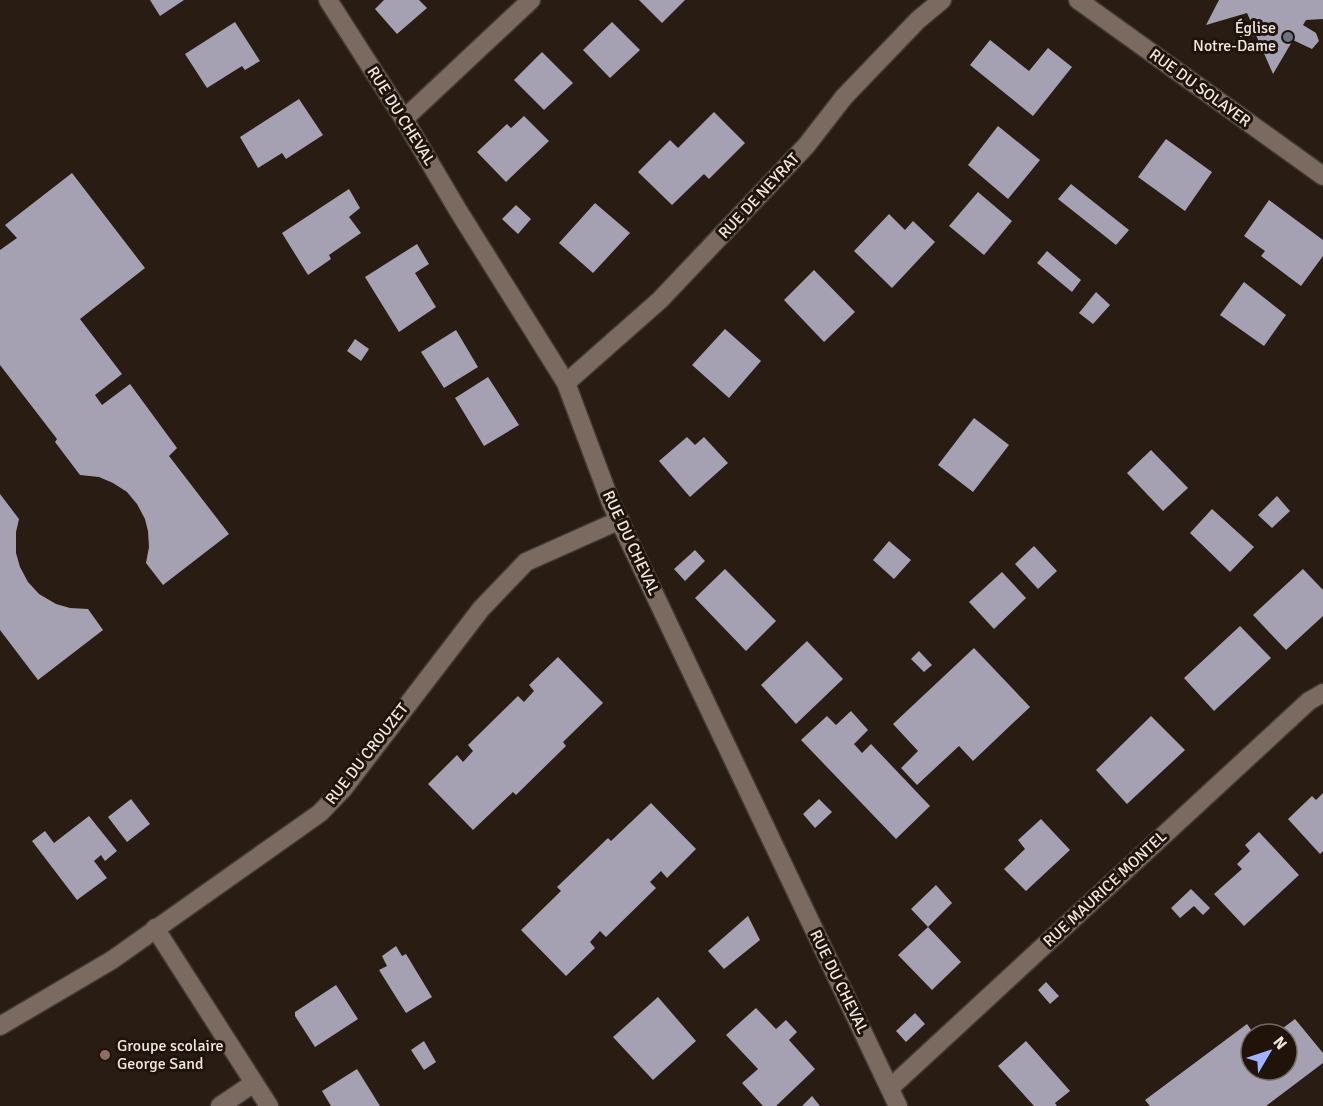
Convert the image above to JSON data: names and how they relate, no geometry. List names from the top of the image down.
{
  "streets": {
    "street": [
      "RUE DU SOLAYER",
      "RUE DU CHEVAL",
      "RUE DE NEYRAT",
      "RUE DU CROUZET",
      "RUE MAURICE MONTEL"
    ]
  },
  "crossings": [
    ["RUE DU CHEVAL", "RUE DE NEYRAT"],
    ["RUE DU CHEVAL", "RUE DU CROUZET"],
    ["RUE DU CHEVAL", "RUE MAURICE MONTEL"]
  ],
  "places": ["Église Notre-Dame", "Groupe scolaire George Sand"],
  "north": "top right"
}
